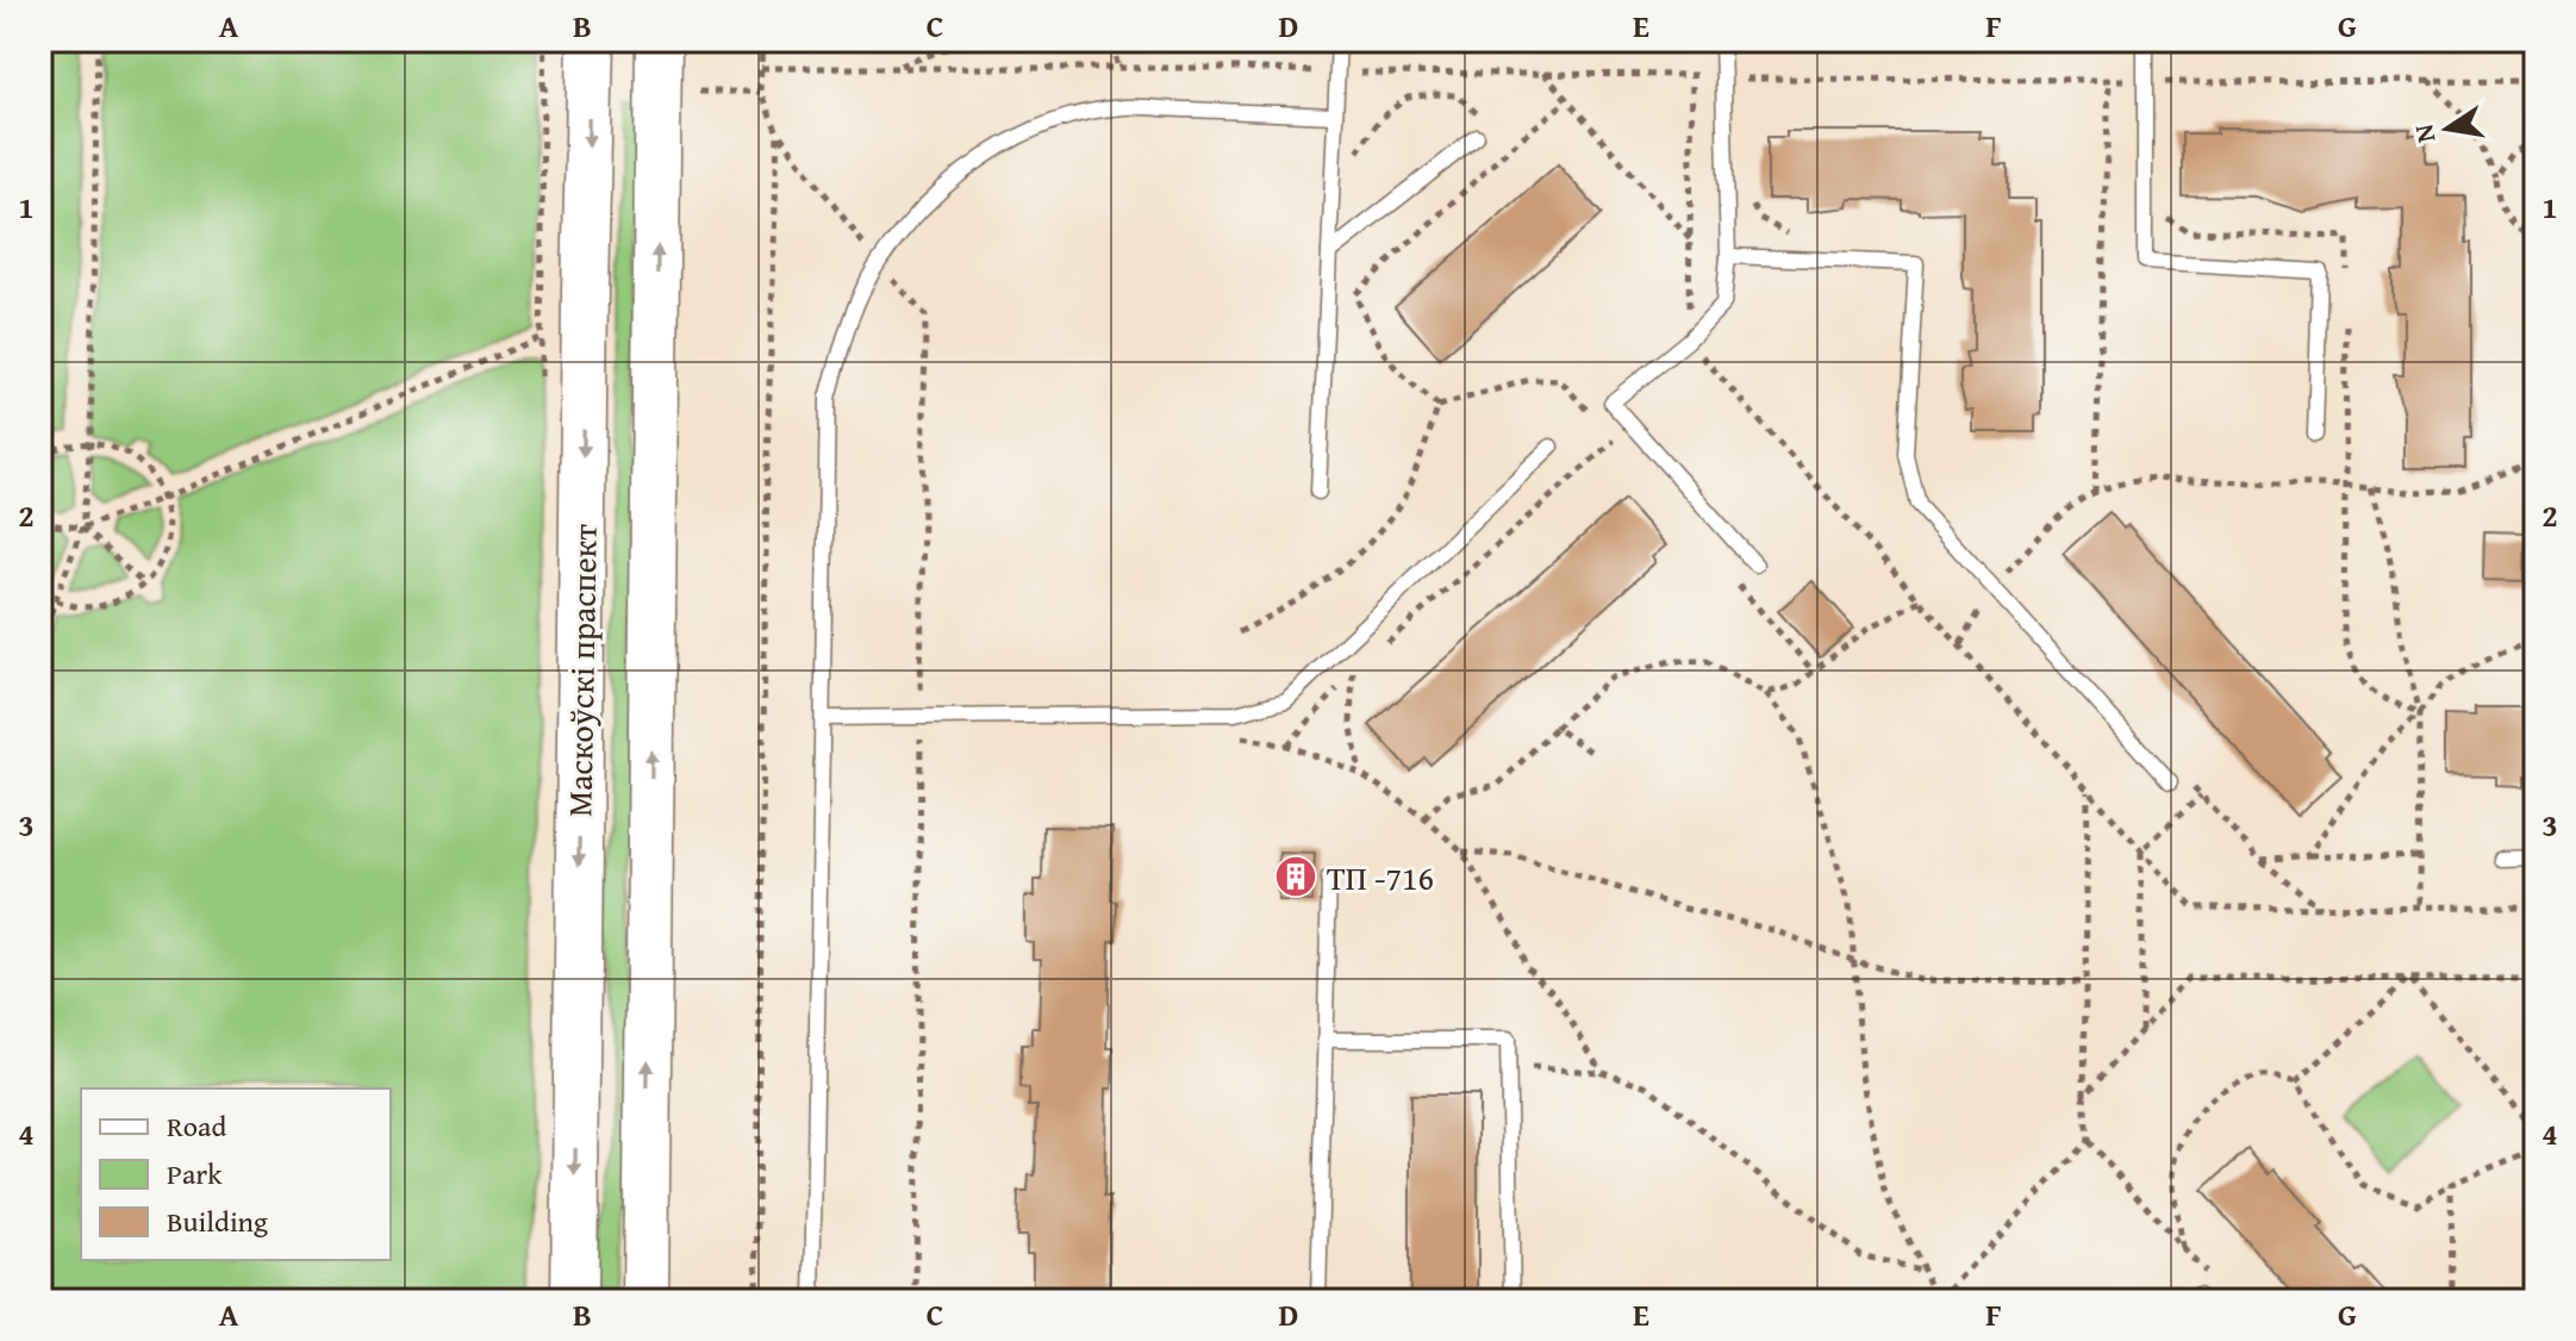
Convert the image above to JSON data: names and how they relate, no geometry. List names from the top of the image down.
{
  "streets": {
    "main road": ["Маскоўскі праспект"]
  },
  "places": {
    "building": ["ТП -716"]
  },
  "legend": ["Road", "Park", "Building"],
  "north": "left",
  "grid": {
    "columns": [
      "A",
      "B",
      "C",
      "D",
      "E",
      "F",
      "G"
    ],
    "rows": [
      "1",
      "2",
      "3",
      "4"
    ]
  }
}
